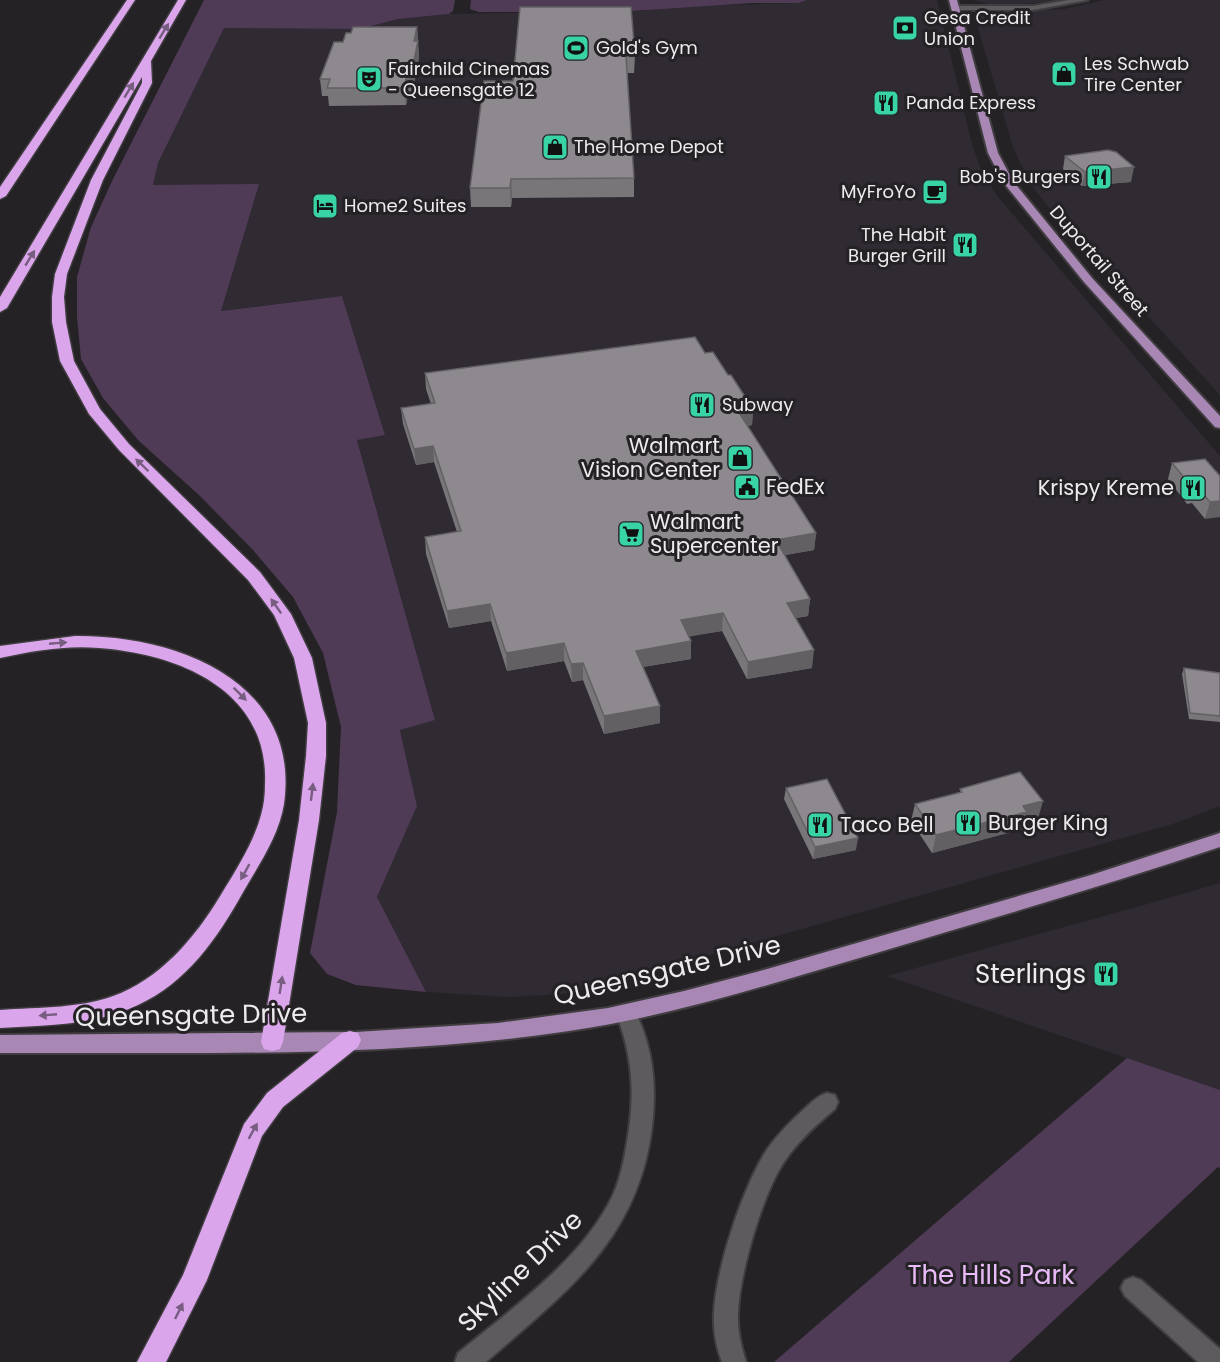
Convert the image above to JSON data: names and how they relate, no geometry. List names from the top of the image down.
{
  "streets": {
    "main road": ["Duportail Street", "Queensgate Drive"],
    "street": ["Skyline Drive"]
  },
  "crossings": [
    ["Queensgate Drive", "Skyline Drive"]
  ],
  "parks": ["The Hills Park"],
  "places": {
    "bank": ["Gesa Credit Union"],
    "sports": ["Gold's Gym"],
    "shop": ["Les Schwab Tire Center", "The Home Depot", "Walmart Vision Center"],
    "theatre": ["Fairchild Cinemas - Queensgate 12"],
    "restaurant": [
      "Panda Express",
      "Bob's Burgers",
      "The Habit Burger Grill",
      "Subway",
      "Krispy Kreme",
      "Burger King",
      "Taco Bell",
      "Sterlings"
    ],
    "cafe": ["MyFroYo"],
    "hotel": ["Home2 Suites"],
    "public building": ["FedEx"],
    "supermarket": ["Walmart Supercenter"]
  }
}
